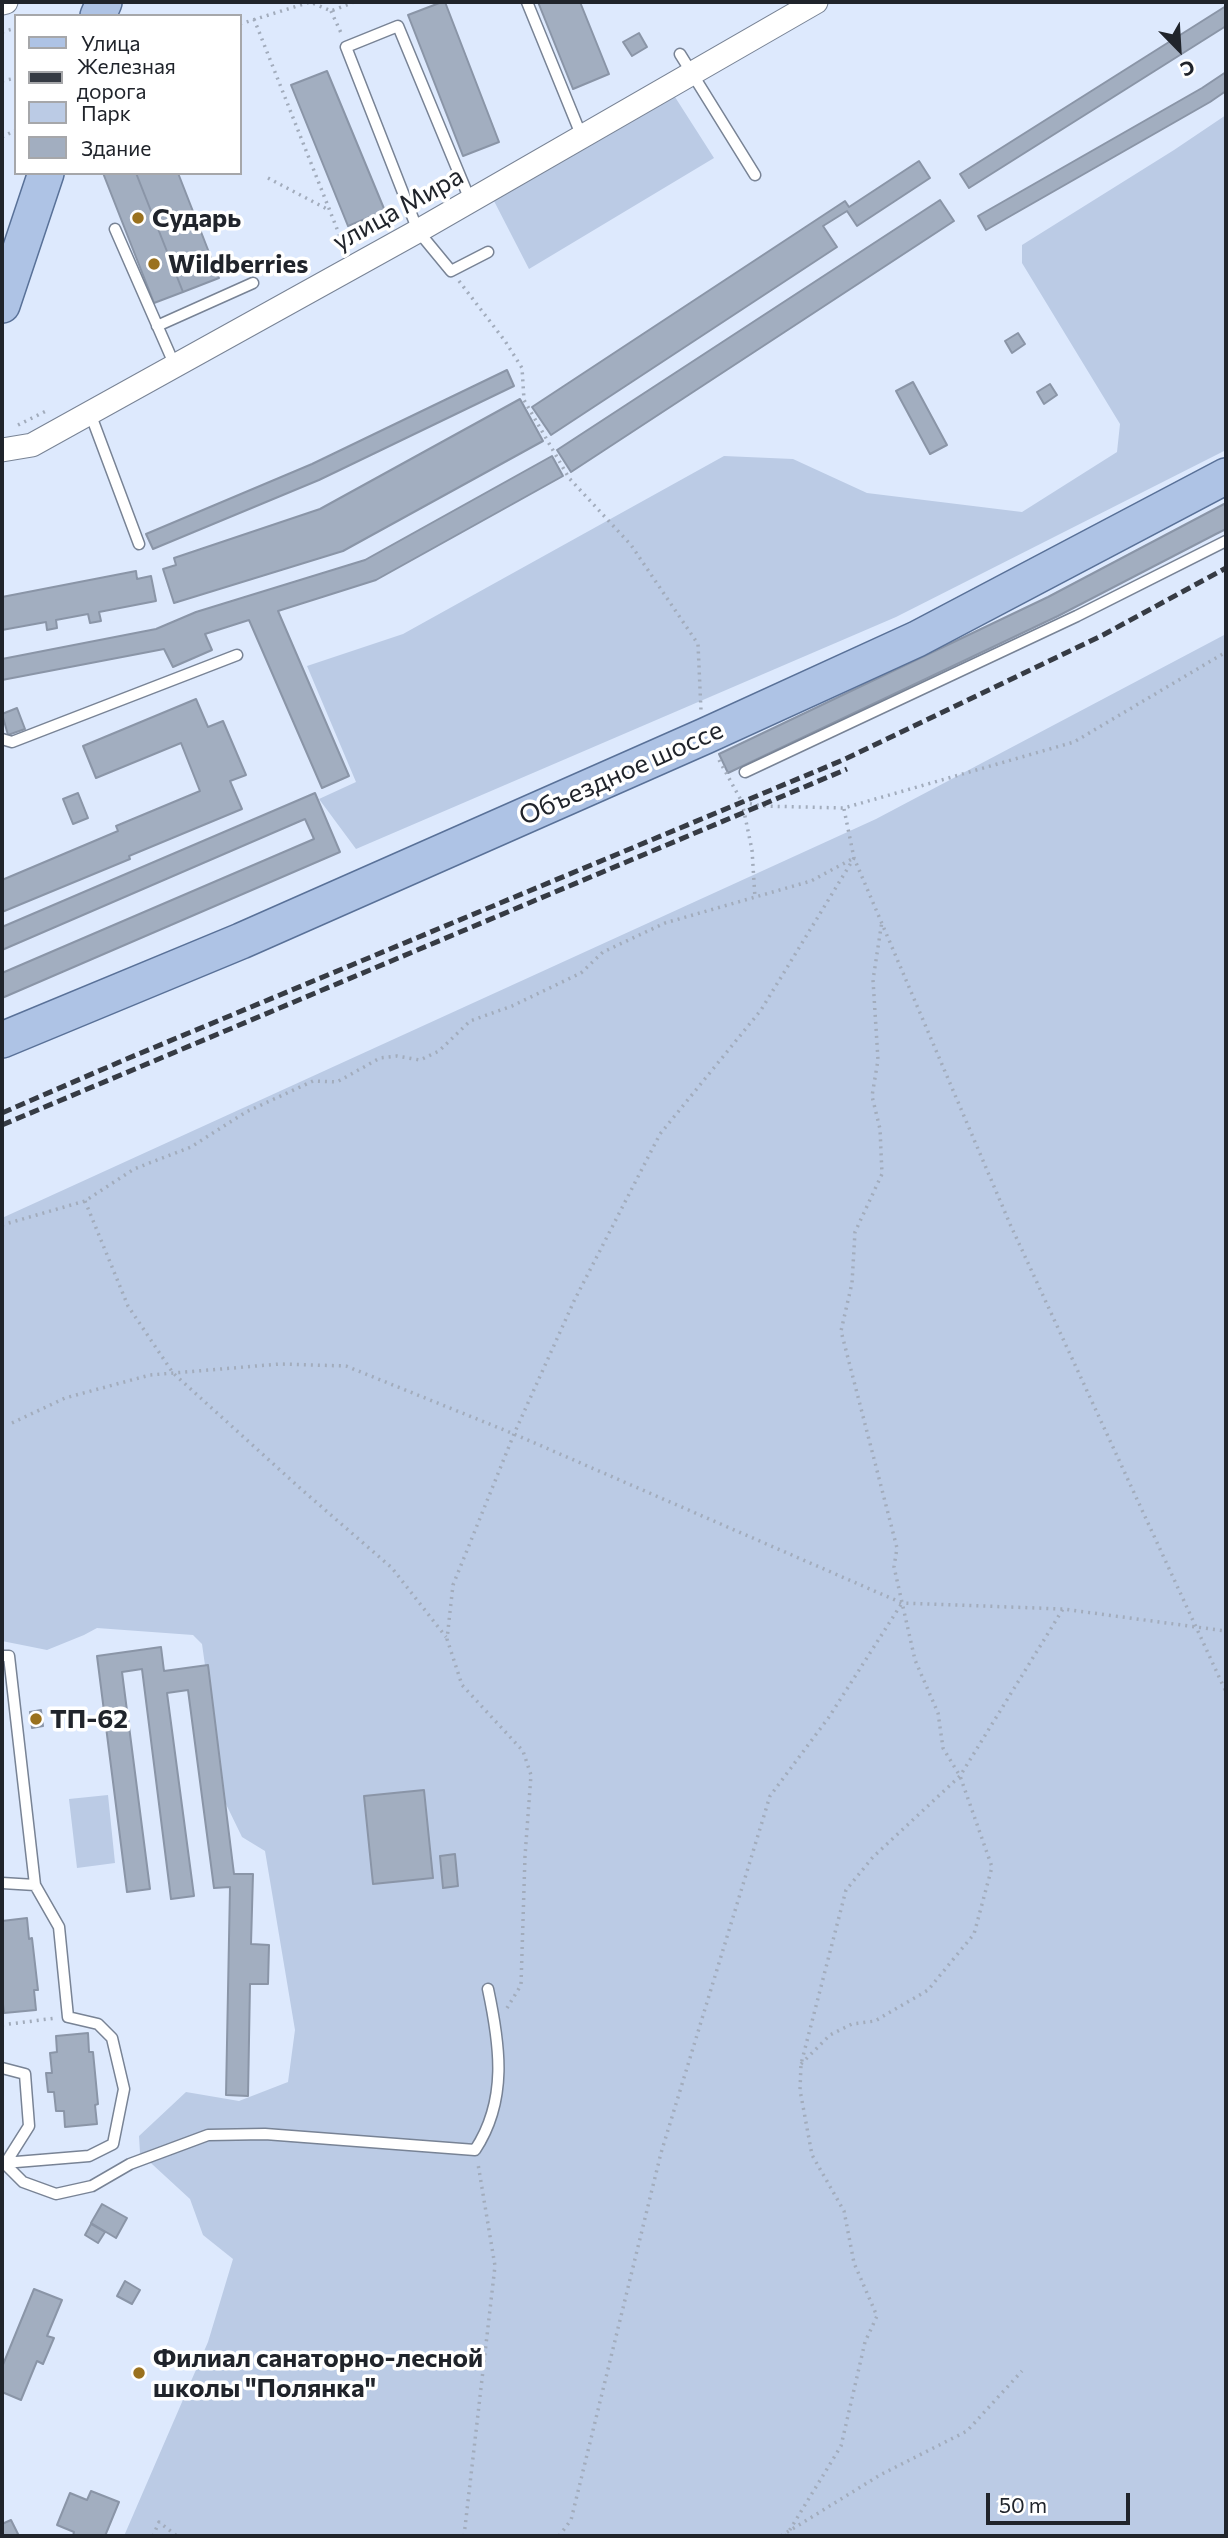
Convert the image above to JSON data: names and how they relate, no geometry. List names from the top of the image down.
{
  "streets": {
    "main road": ["Объездное шоссе"],
    "street": ["улица Мира"]
  },
  "places": [
    "Сударь",
    "Wildberries",
    "ТП-62",
    "Филиал санаторно-лесной школы \"Полянка\""
  ],
  "legend": [
    "Улица",
    "Железная дорога",
    "Парк",
    "Здание"
  ],
  "scale_bar": "50 m",
  "north": "bottom right"
}
